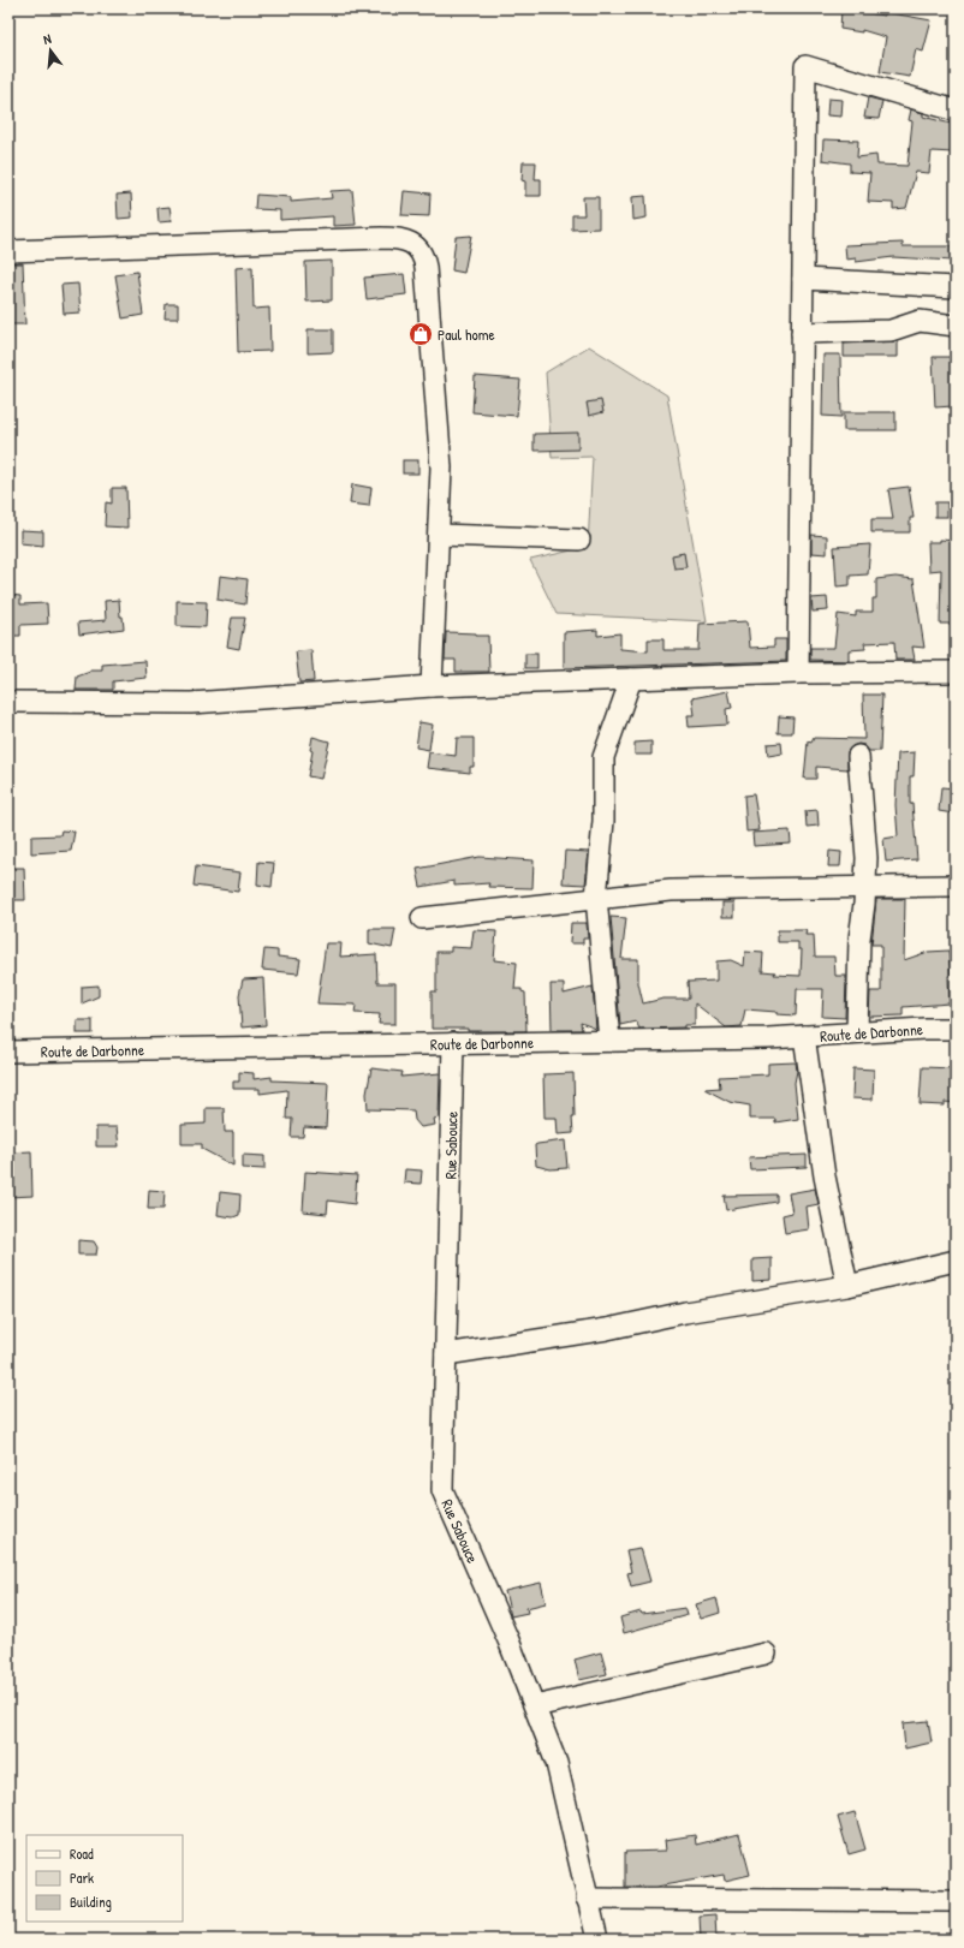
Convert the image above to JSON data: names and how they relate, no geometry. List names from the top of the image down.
{
  "streets": {
    "street": ["Route de Darbonne", "Rue Sabouce"]
  },
  "crossings": [
    ["Route de Darbonne", "Rue Sabouce"]
  ],
  "places": {
    "shop": ["Paul home"]
  },
  "legend": ["Road", "Park", "Building"],
  "north": "top"
}
